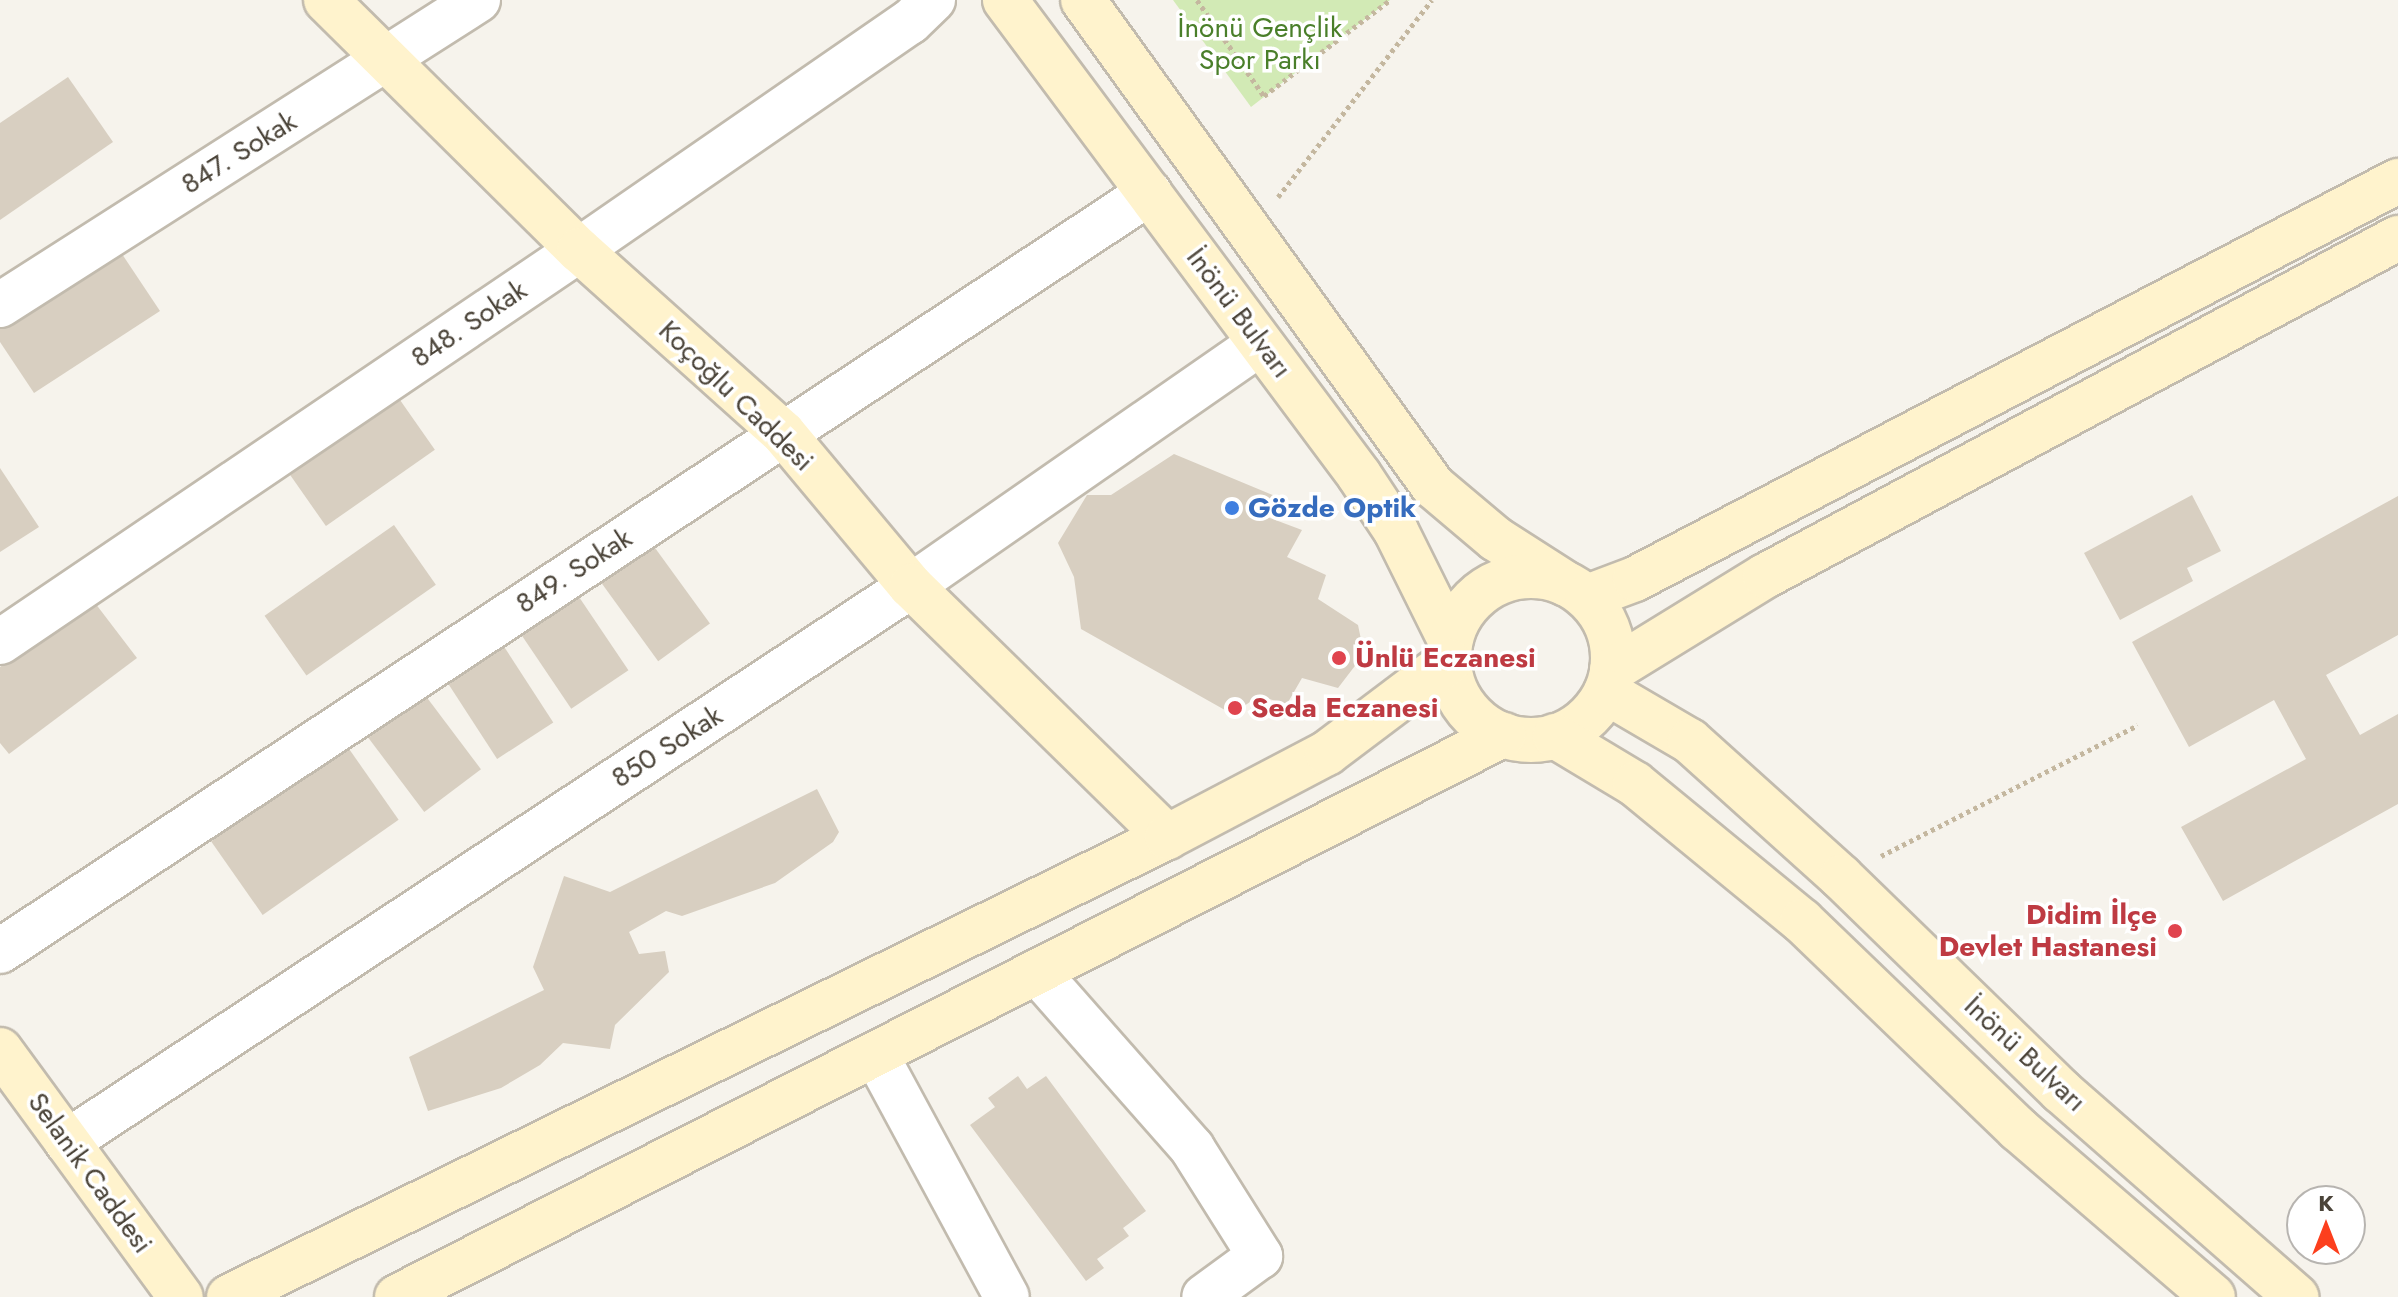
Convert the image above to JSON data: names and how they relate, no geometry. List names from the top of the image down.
{
  "streets": {
    "main road": ["İnönü Bulvarı", "Koçoğlu Caddesi", "Selanik Caddesi"],
    "street": [
      "847. Sokak",
      "848. Sokak",
      "849. Sokak",
      "850 Sokak"
    ]
  },
  "crossings": [
    ["847. Sokak", "Koçoğlu Caddesi"],
    ["İnönü Bulvarı", "849. Sokak"],
    ["İnönü Bulvarı", "850 Sokak"],
    ["848. Sokak", "Koçoğlu Caddesi"],
    ["Koçoğlu Caddesi", "849. Sokak"],
    ["Koçoğlu Caddesi", "850 Sokak"],
    ["850 Sokak", "Selanik Caddesi"]
  ],
  "parks": ["İnönü Gençlik Spor Parkı"],
  "places": [
    "Gözde Optik",
    "Ünlü Eczanesi",
    "Seda Eczanesi",
    "Didim İlçe Devlet Hastanesi"
  ],
  "north": "top"
}
